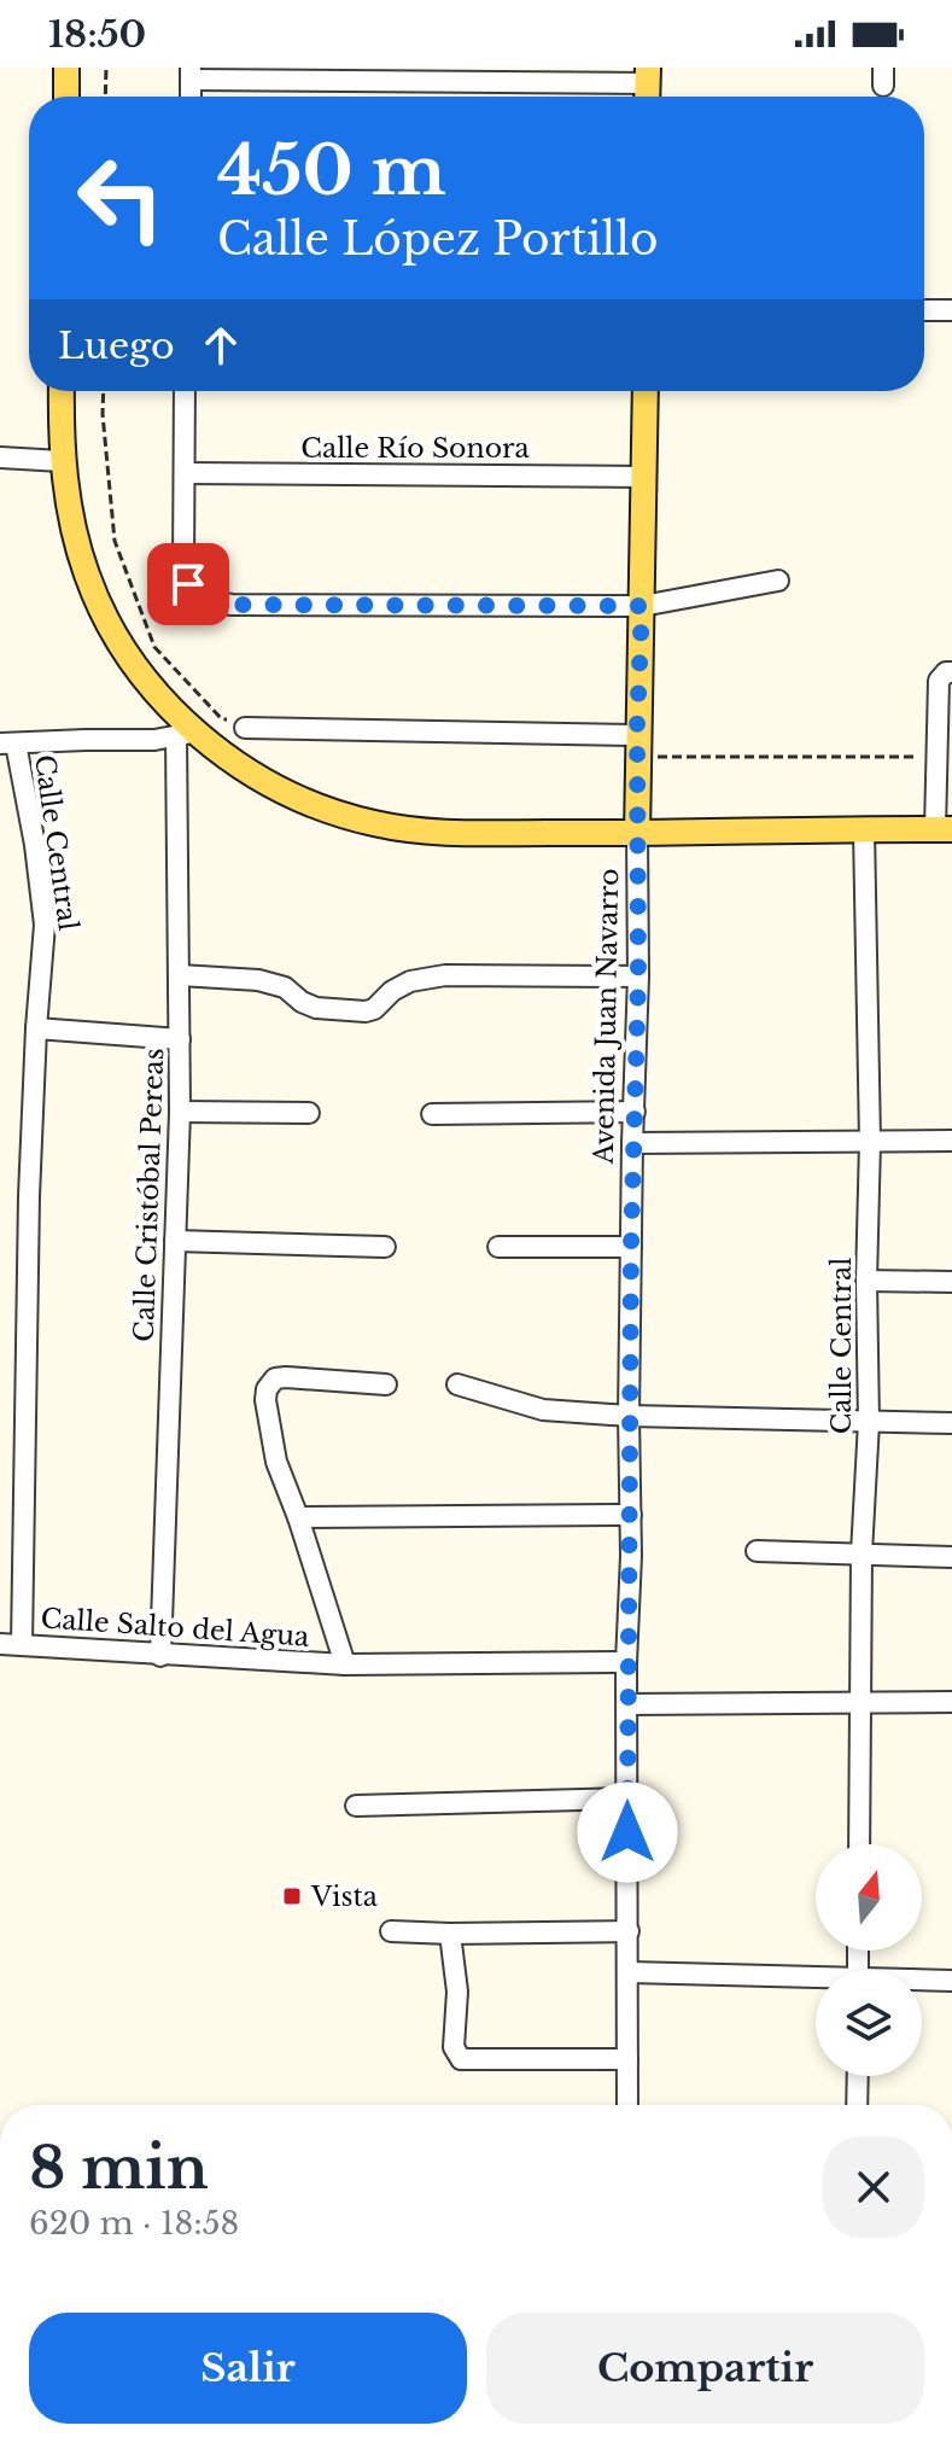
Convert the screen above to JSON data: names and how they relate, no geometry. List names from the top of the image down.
{
  "streets": {
    "main road": ["Avenida Juan Navarro"],
    "street": [
      "Calle Río Sonora",
      "Calle Central",
      "Calle Cristóbal Pereas",
      "Calle Salto del Agua"
    ]
  },
  "crossings": [
    ["Calle Río Sonora", "Avenida Juan Navarro"],
    ["Calle Central", "Calle Salto del Agua"],
    ["Avenida Juan Navarro", "Calle Salto del Agua"],
    ["Calle Cristóbal Pereas", "Calle Salto del Agua"]
  ],
  "places": {
    "transit": ["Vista"]
  },
  "north": "top",
  "page": {
    "status": "18:50",
    "turn": ["450 m", "Calle López Portillo"],
    "then": "Luego",
    "heading": ["8 min", "620 m · 18:58"],
    "buttons": ["Salir", "Compartir"]
  }
}
